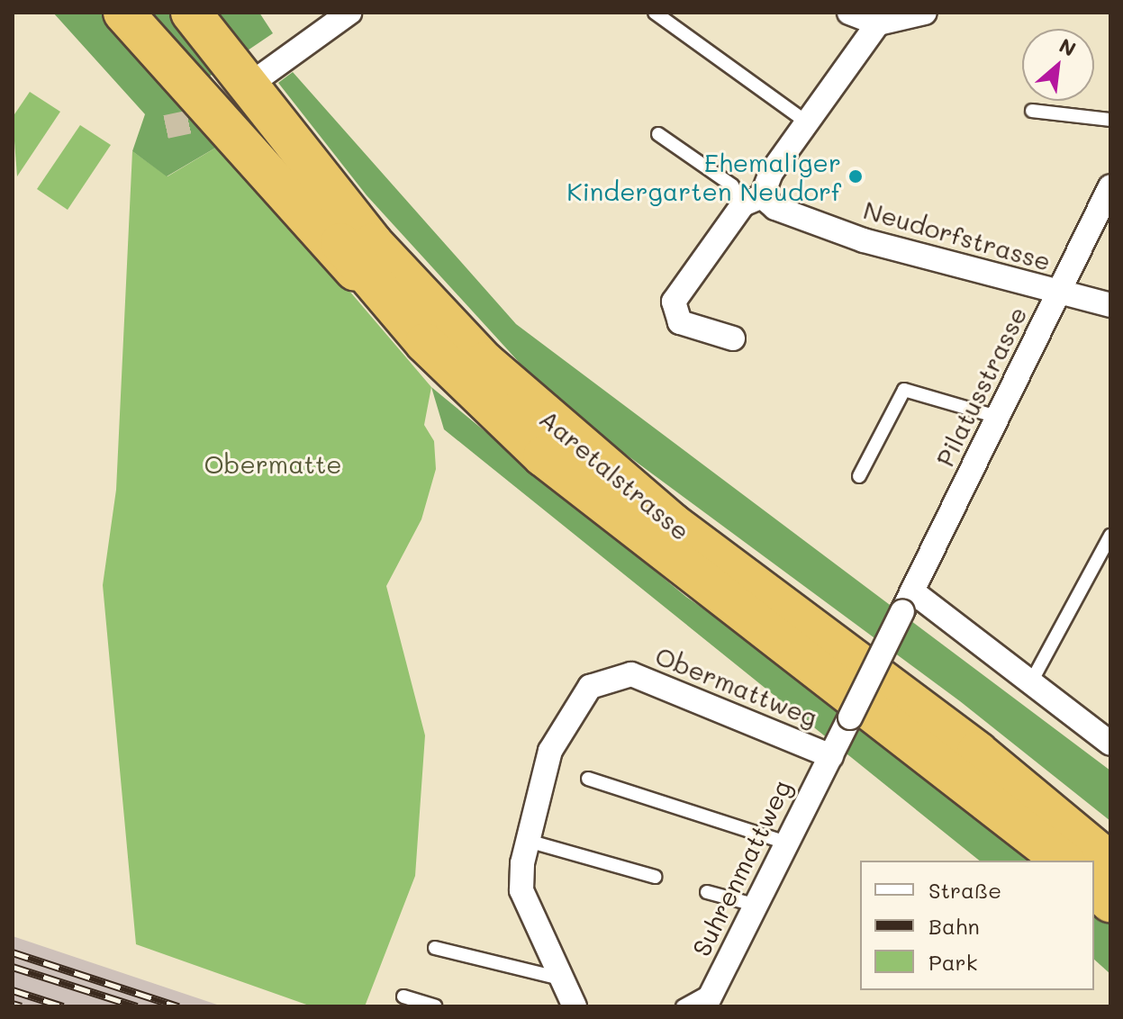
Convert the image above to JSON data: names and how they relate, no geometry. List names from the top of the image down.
{
  "streets": {
    "highway": ["Aaretalstrasse"],
    "street": [
      "Neudorfstrasse",
      "Pilatusstrasse",
      "Obermattweg",
      "Suhrenmattweg"
    ]
  },
  "crossings": [
    ["Neudorfstrasse", "Pilatusstrasse"],
    ["Pilatusstrasse", "Obermattweg"],
    ["Obermattweg", "Suhrenmattweg"]
  ],
  "parks": ["Obermatte"],
  "places": ["Ehemaliger Kindergarten Neudorf"],
  "legend": ["Straße", "Bahn", "Park"],
  "north": "top right"
}
